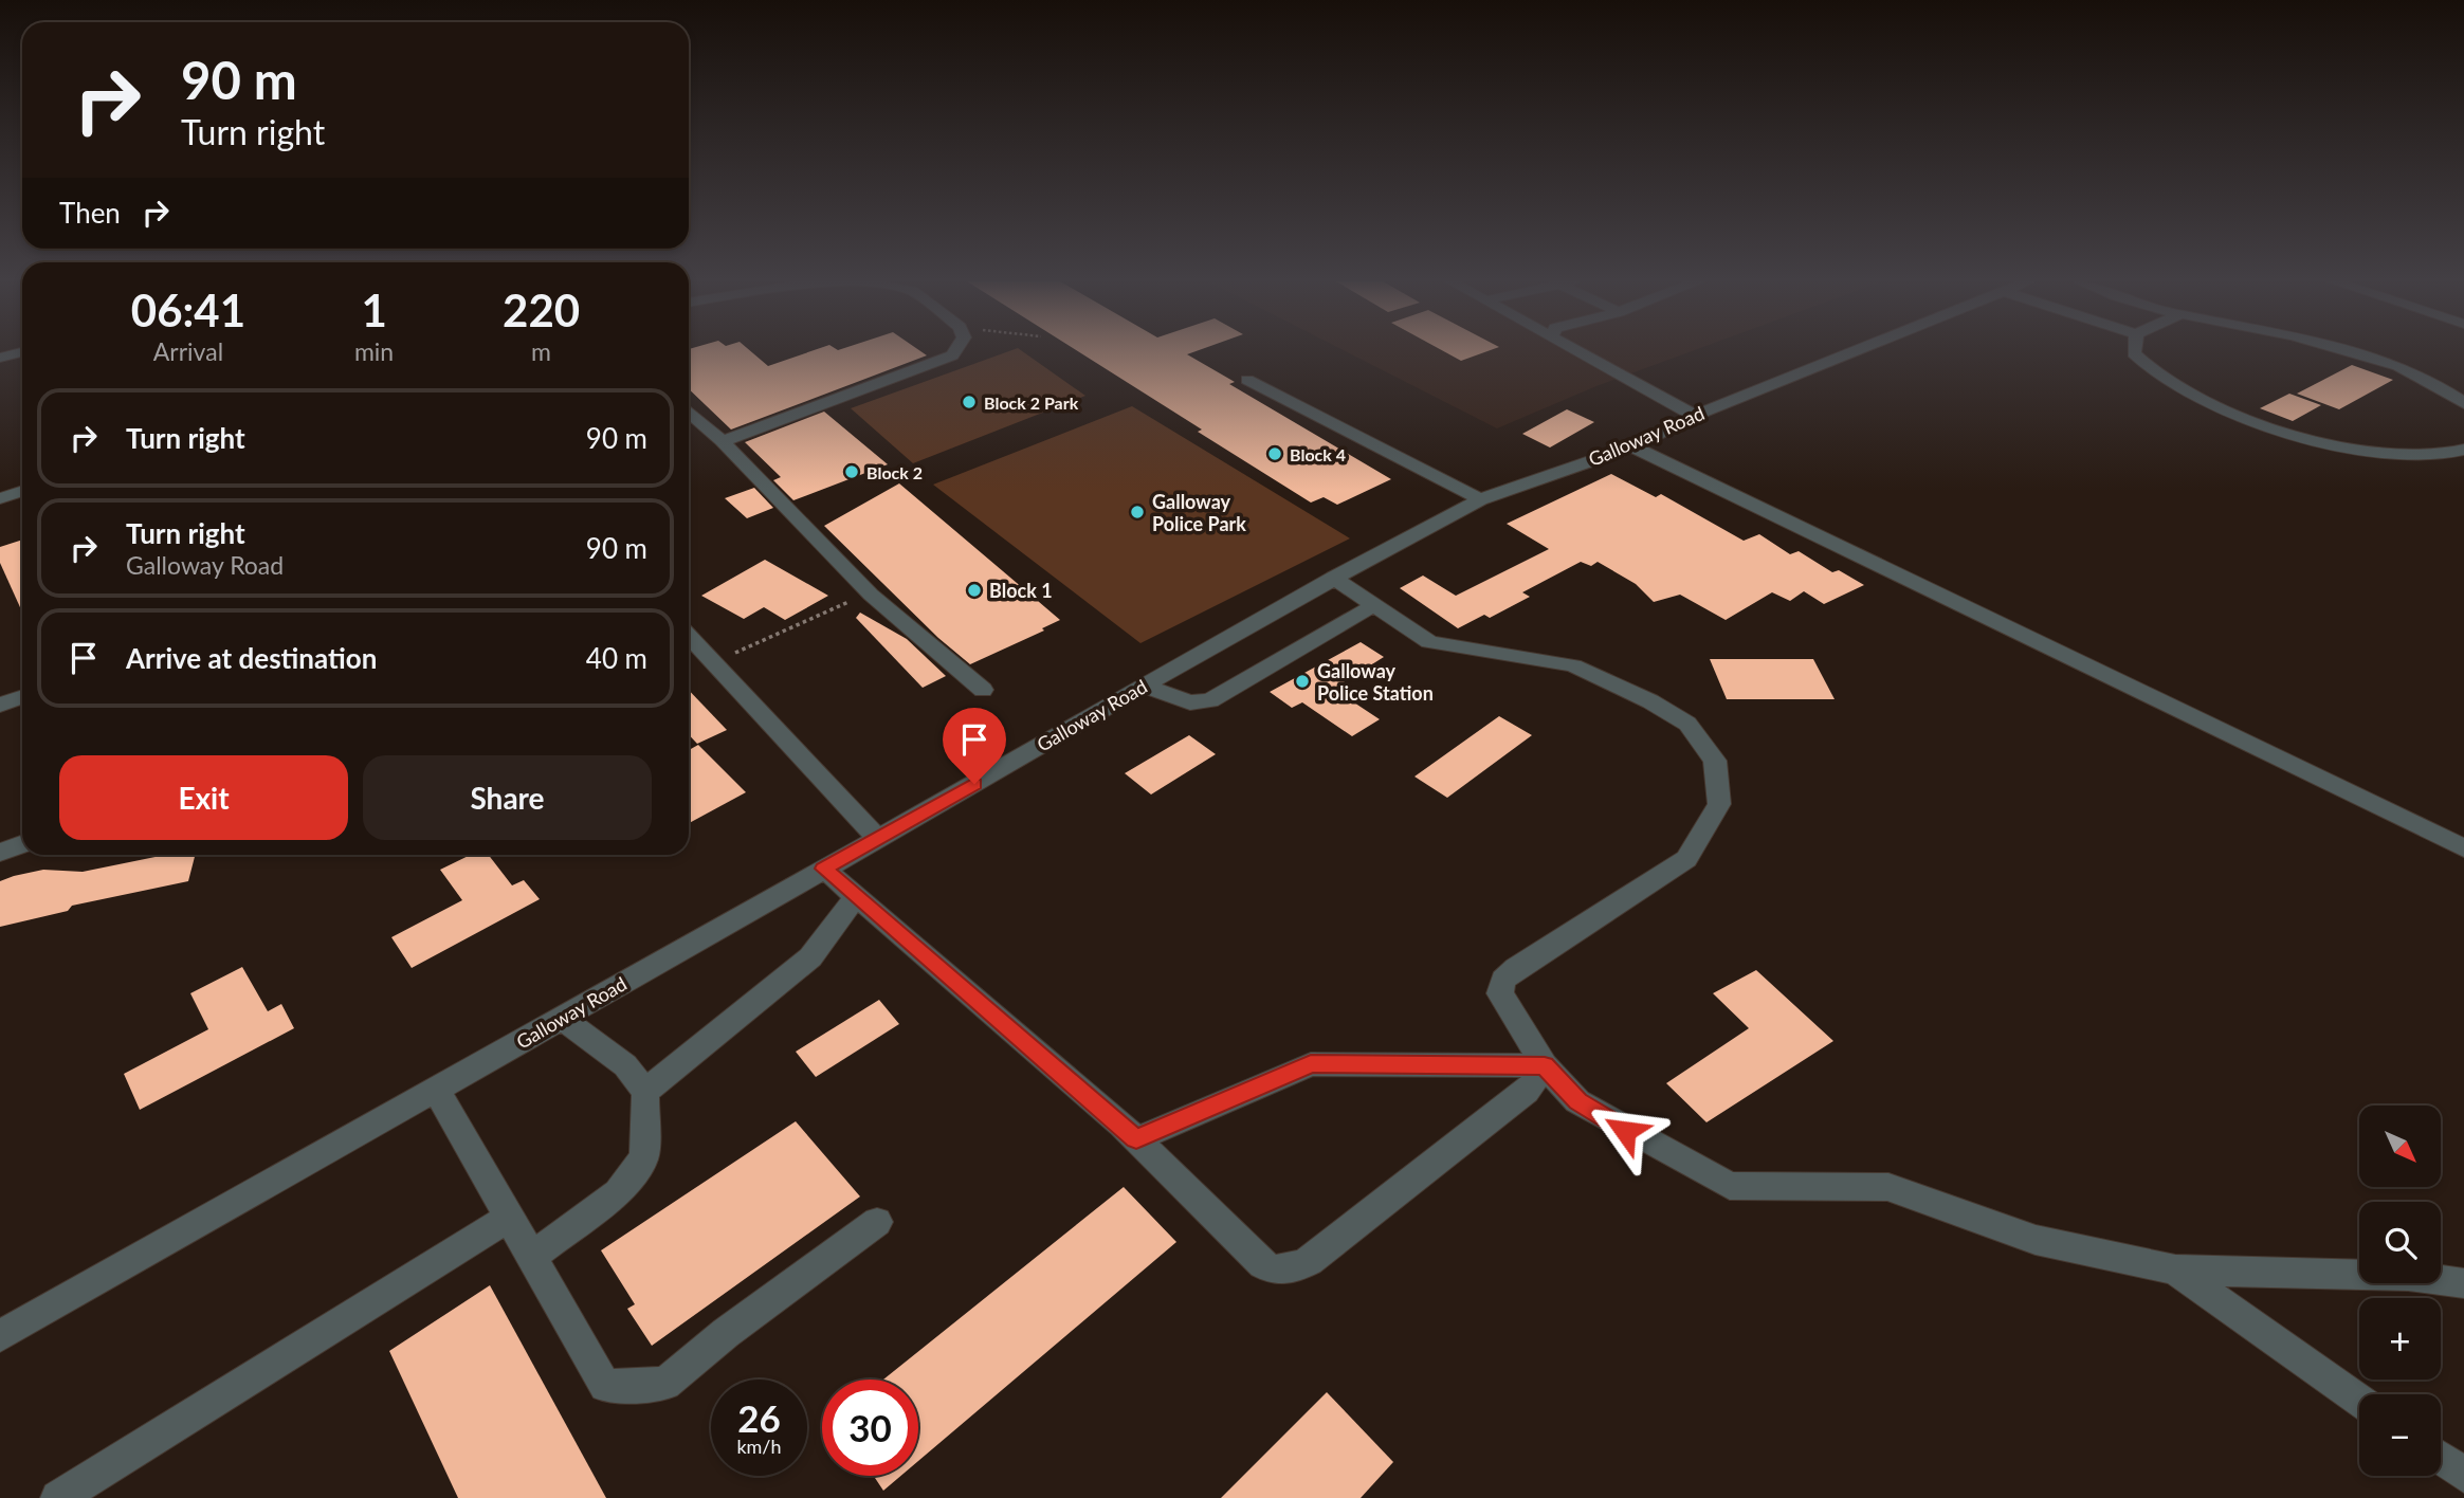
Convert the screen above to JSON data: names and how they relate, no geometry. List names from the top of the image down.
{
  "streets": {
    "street": ["Galloway Road"]
  },
  "places": [
    "Block 2 Park",
    "Block 4",
    "Block 2",
    "Galloway Police Park",
    "Block 1",
    "Galloway Police Station"
  ],
  "north": "bottom right",
  "page": {
    "turn": ["90 m", "Turn right"],
    "then": "Then",
    "eta": [
      "06:41",
      "Arrival",
      "1",
      "min",
      "220",
      "m"
    ],
    "list": [
      {
        "name": "Turn right",
        "value": "90 m"
      },
      {
        "name": "Turn right",
        "note": "Galloway Road",
        "value": "90 m"
      },
      {
        "name": "Arrive at destination",
        "value": "40 m"
      }
    ],
    "buttons": ["Exit", "Share"],
    "map_buttons": ["+", "−"],
    "speed": "26 km/h",
    "limit": "30"
  }
}
